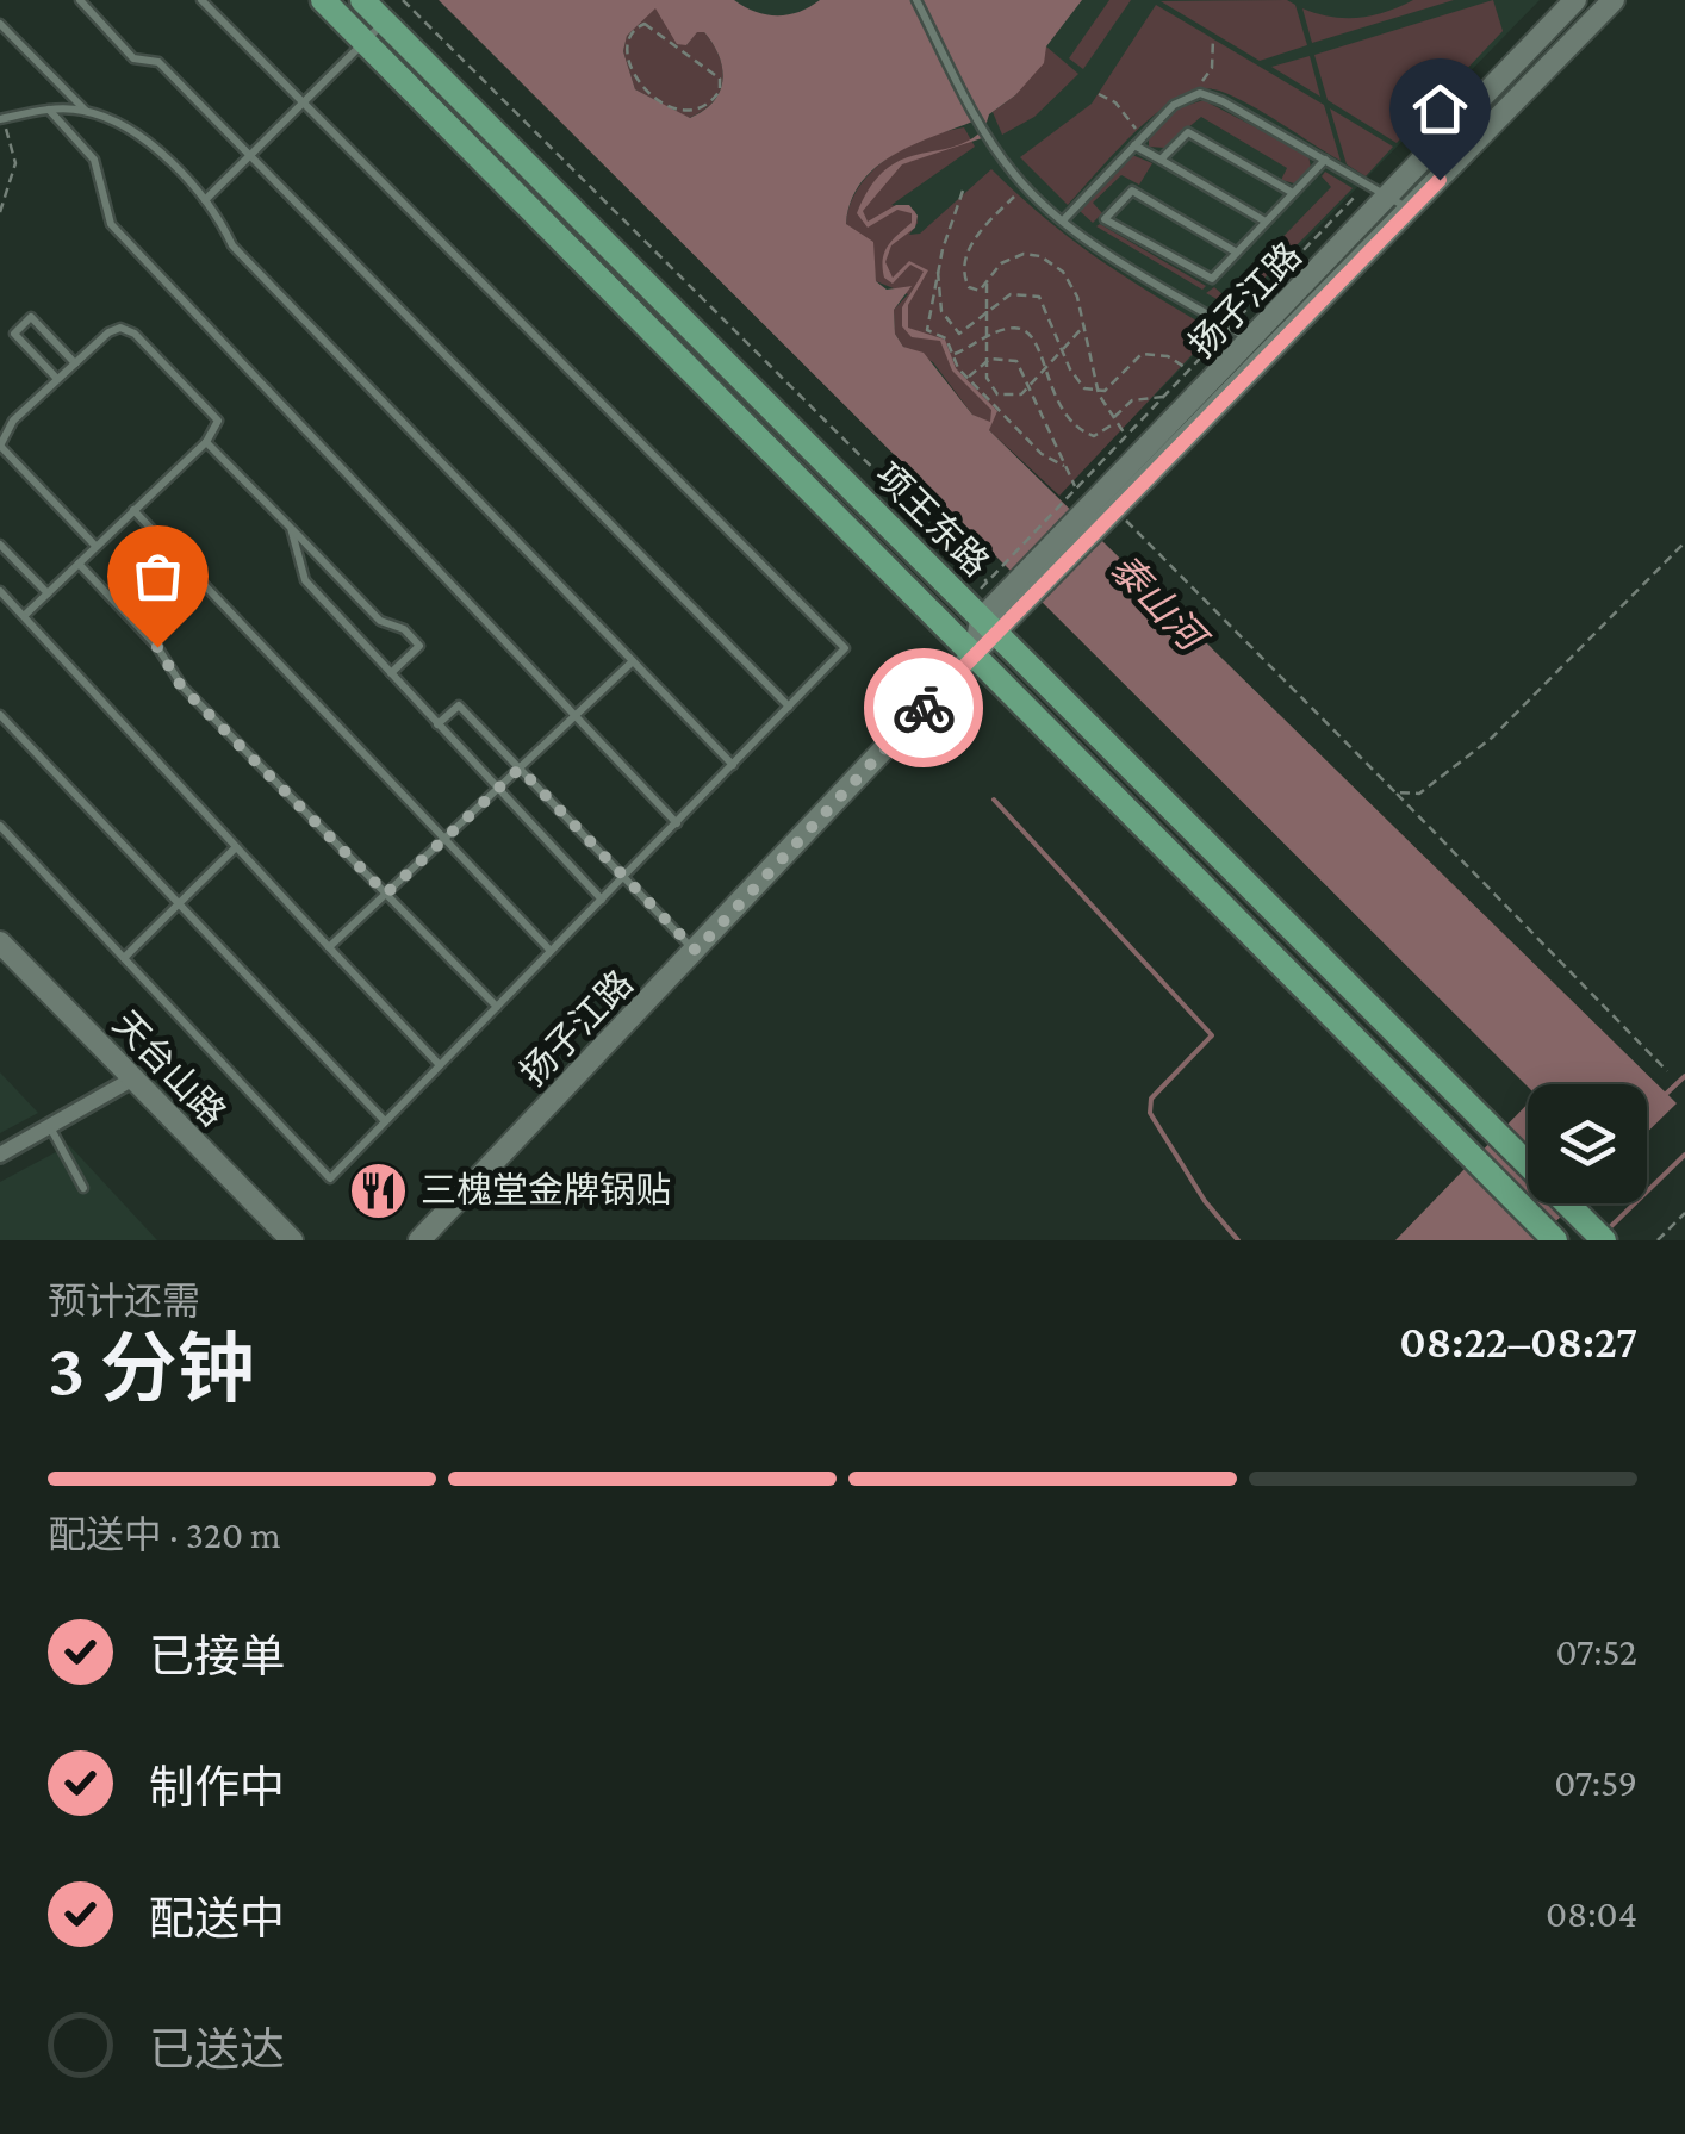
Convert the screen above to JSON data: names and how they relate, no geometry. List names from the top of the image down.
{
  "streets": {
    "main road": ["项王东路"],
    "street": ["扬子江路", "天台山路"]
  },
  "crossings": [
    ["扬子江路", "项王东路"]
  ],
  "water": ["泰山河"],
  "places": {
    "restaurant": ["三槐堂金牌锅贴"]
  },
  "page": {
    "heading": ["3 分钟", "预计还需", "08:22–08:27"],
    "bar": "配送中 · 320 m",
    "list": [
      ["已接单", "07:52"],
      ["制作中", "07:59"],
      ["配送中", "08:04"],
      "已送达"
    ]
  }
}
